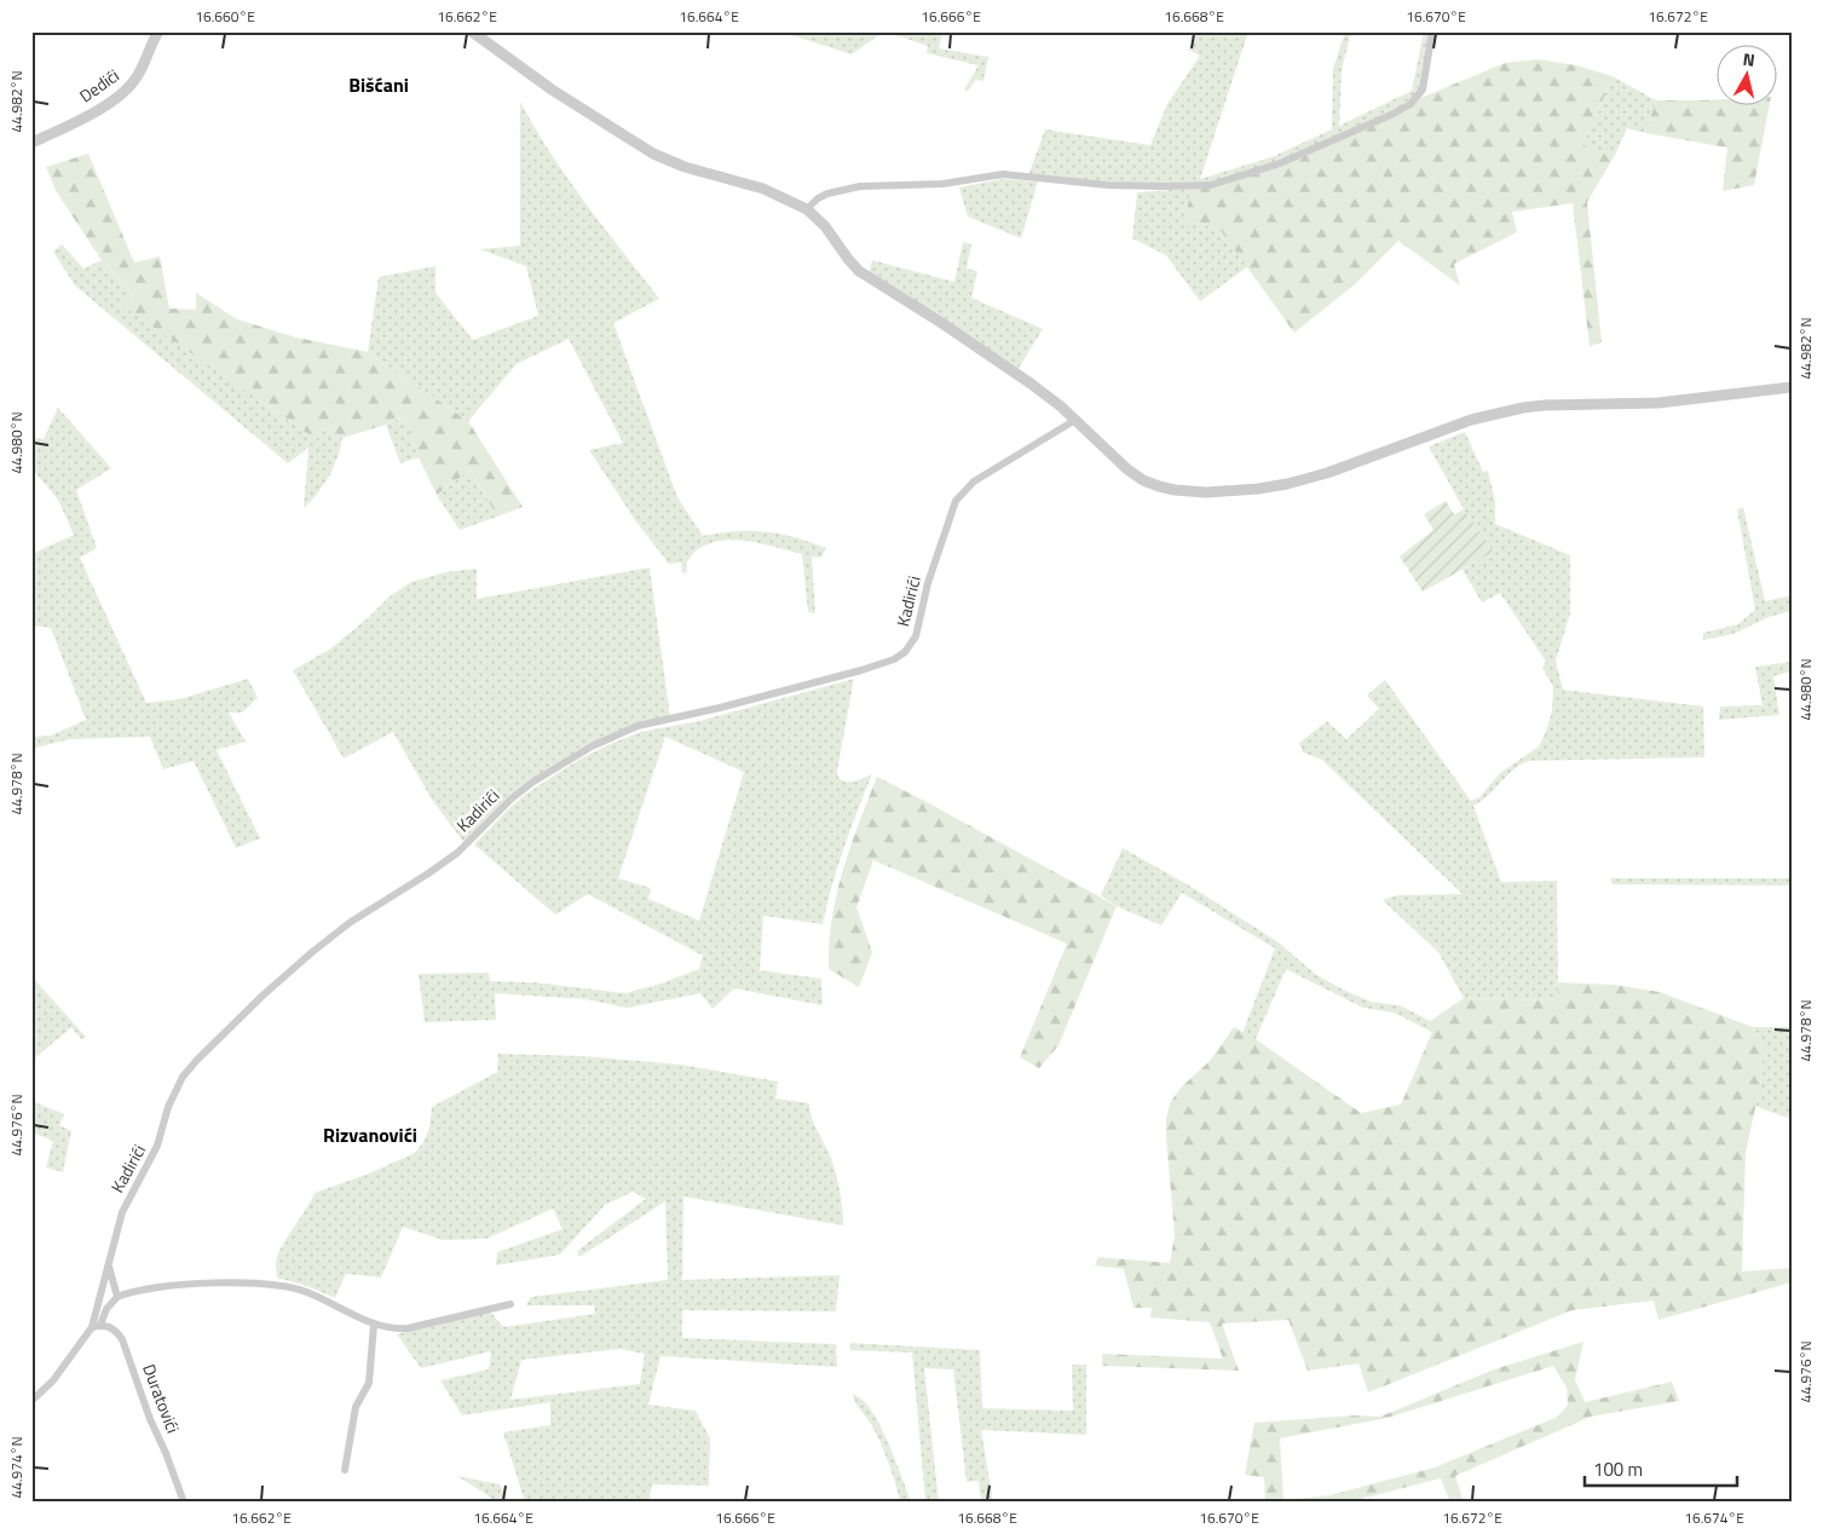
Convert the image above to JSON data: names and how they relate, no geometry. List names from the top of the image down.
{
  "streets": {
    "street": ["Dedići", "Kadirići", "Duratovići"]
  },
  "crossings": [
    ["Kadirići", "Duratovići"]
  ],
  "districts": ["Bišćani", "Rizvanovići"],
  "scale_bar": "100 m",
  "north": "top",
  "coordinates": [
    "16.660°E",
    "16.662°E",
    "16.664°E",
    "16.666°E",
    "16.668°E",
    "16.670°E",
    "16.672°E",
    "44.982°N",
    "44.980°N",
    "44.978°N",
    "44.976°N",
    "44.974°N",
    "16.674°E"
  ]
}
